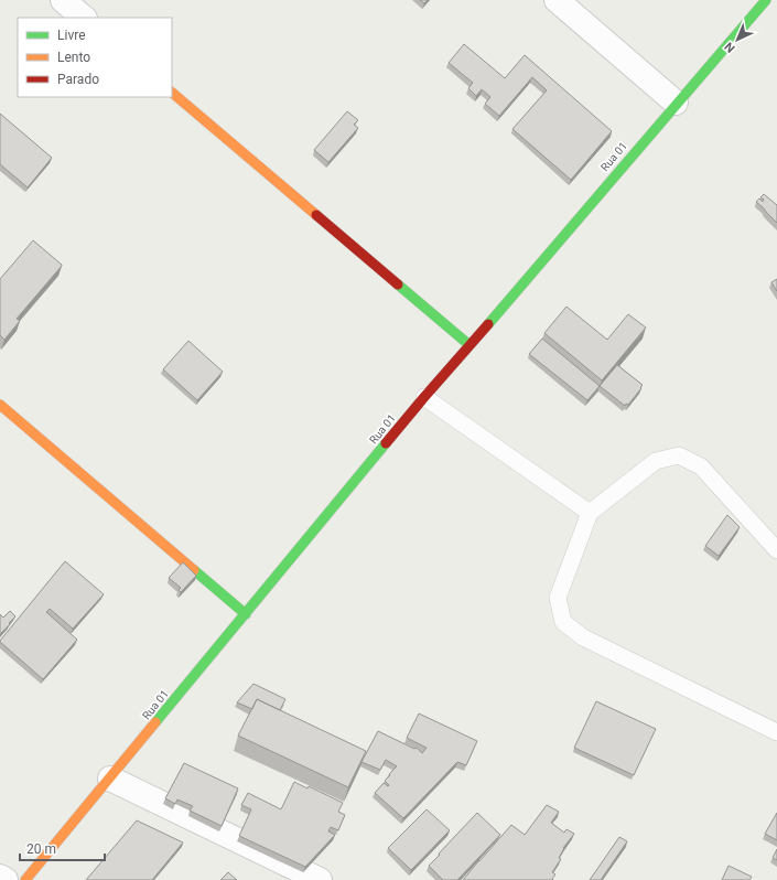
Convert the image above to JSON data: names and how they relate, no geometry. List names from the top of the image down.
{
  "streets": {
    "street": ["Rua 01"]
  },
  "legend": ["Livre", "Lento", "Parado"],
  "scale_bar": "20 m",
  "north": "bottom left"
}
